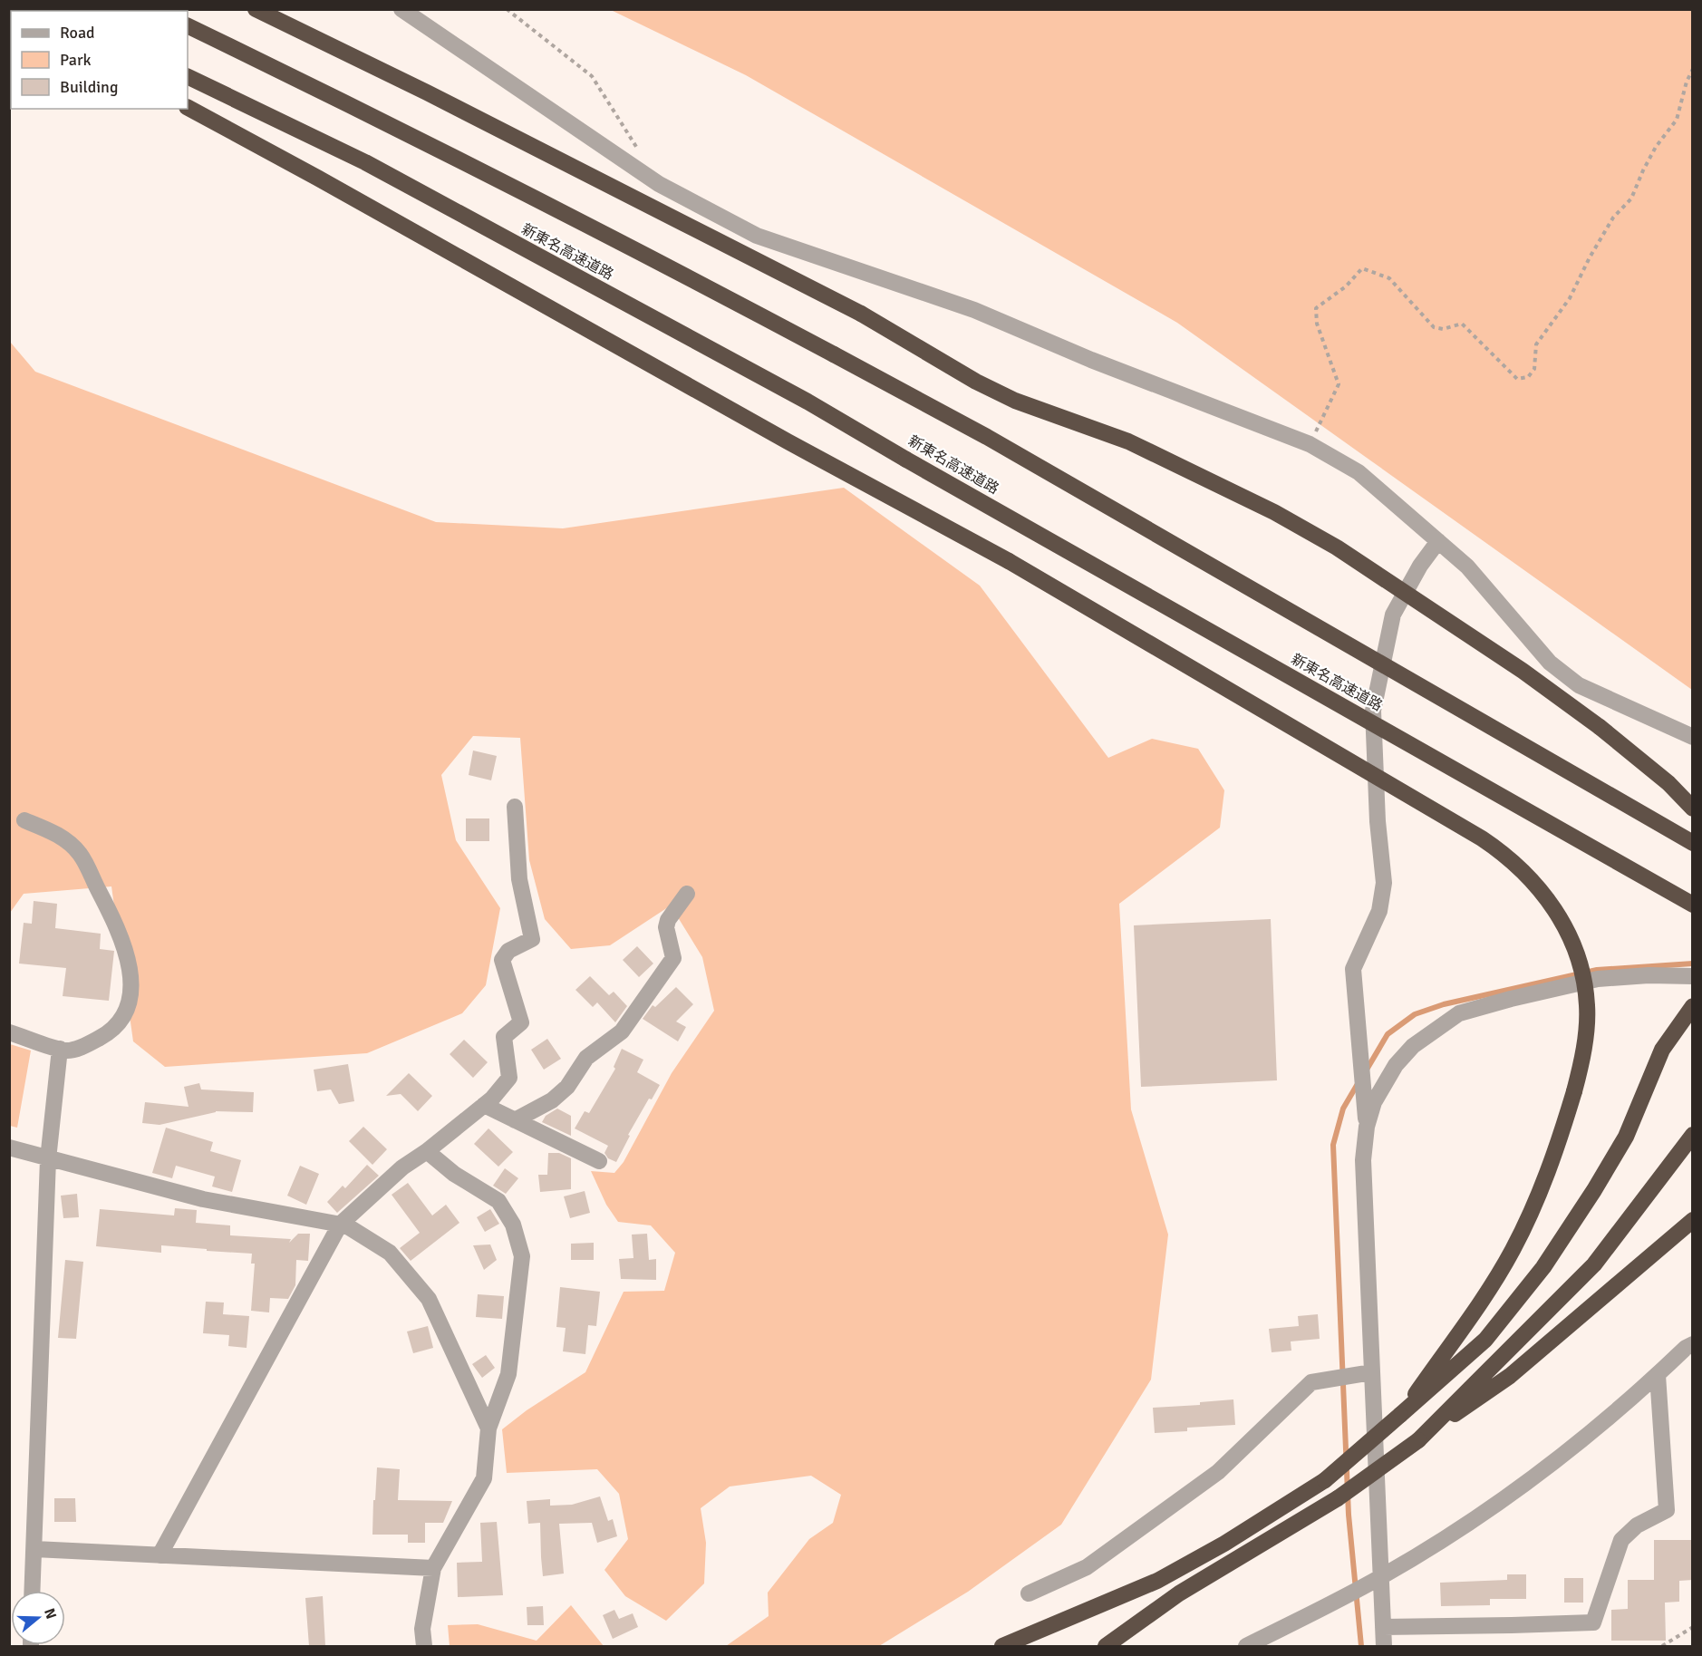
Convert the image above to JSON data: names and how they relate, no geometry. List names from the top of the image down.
{
  "streets": {
    "highway": ["新東名高速道路"]
  },
  "legend": ["Road", "Park", "Building"],
  "north": "right"
}
